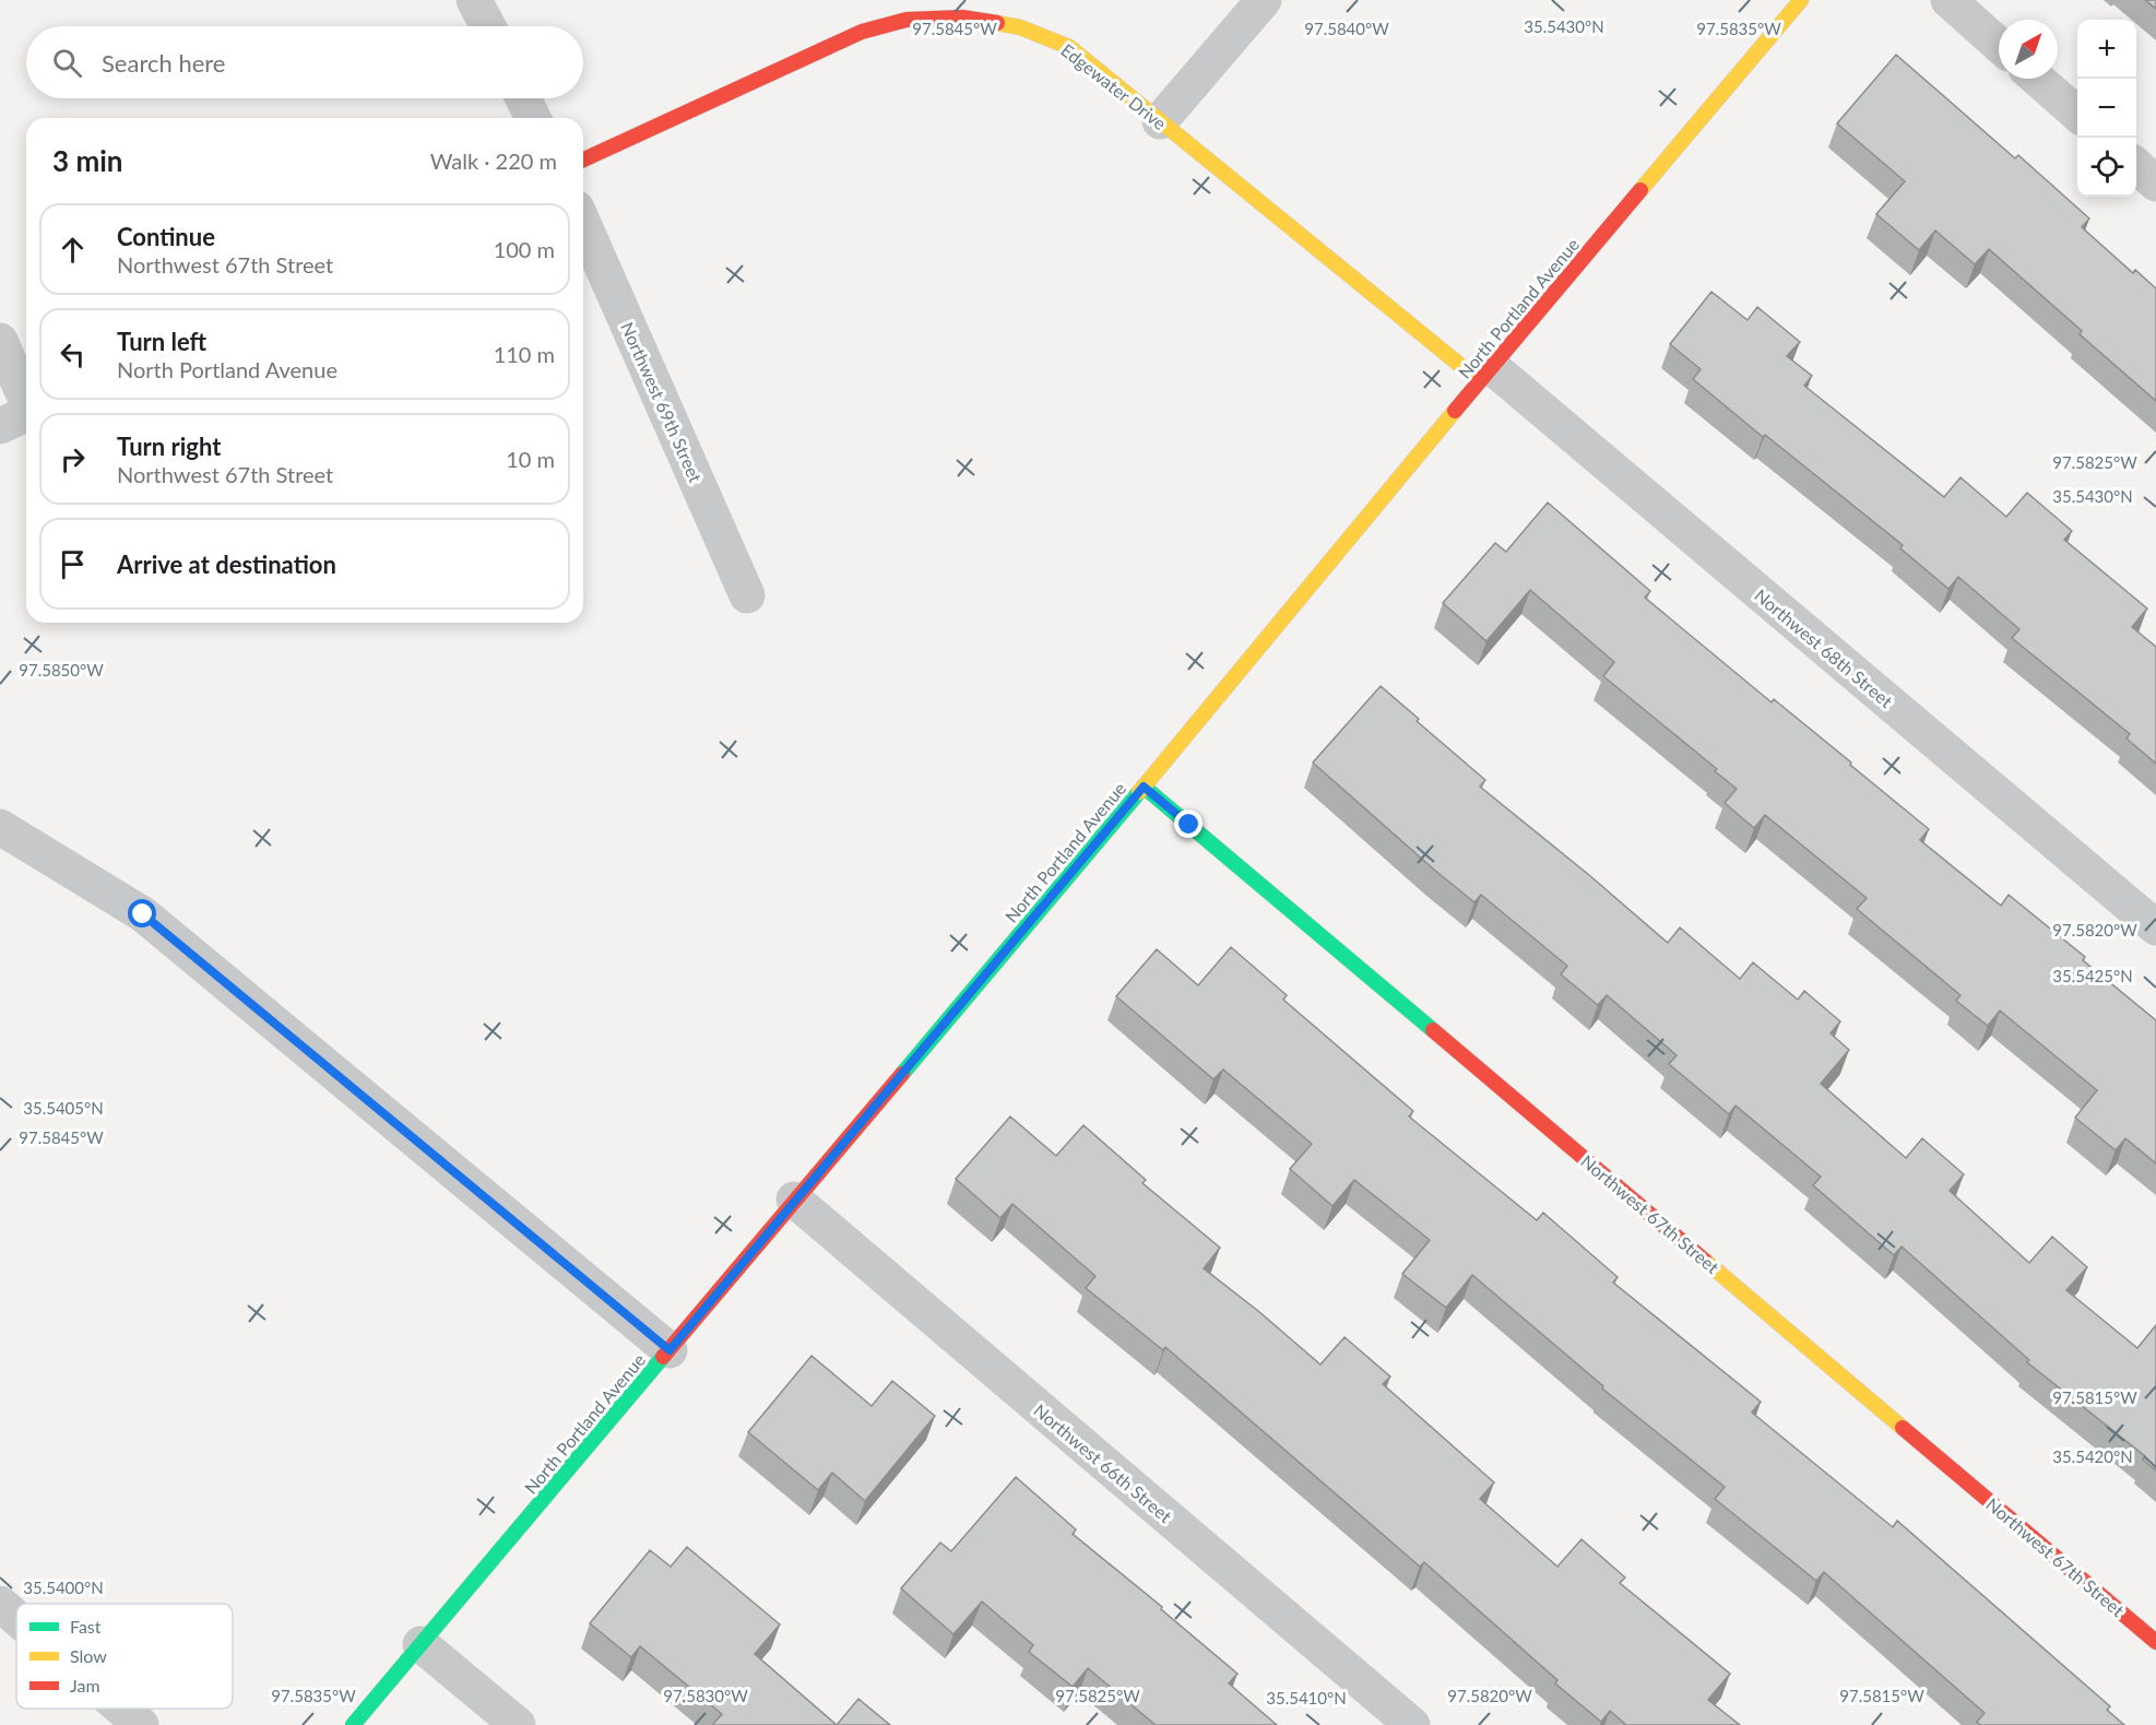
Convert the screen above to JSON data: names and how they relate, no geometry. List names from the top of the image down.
{
  "streets": {
    "street": [
      "Edgewater Drive",
      "North Portland Avenue",
      "Northwest 69th Street",
      "Northwest 68th Street",
      "Northwest 67th Street",
      "Northwest 66th Street"
    ]
  },
  "crossings": [
    ["Edgewater Drive", "North Portland Avenue"],
    ["Edgewater Drive", "Northwest 68th Street"],
    ["North Portland Avenue", "Northwest 68th Street"],
    ["North Portland Avenue", "Northwest 67th Street"],
    ["North Portland Avenue", "Northwest 66th Street"]
  ],
  "legend": ["Fast", "Slow", "Jam"],
  "north": "top right",
  "page": {
    "map_buttons": ["+", "−"],
    "search": "Search here",
    "heading": ["3 min", "Walk · 220 m"],
    "list": [
      ["Continue", "Northwest 67th Street", "100 m"],
      ["Turn left", "North Portland Avenue", "110 m"],
      ["Turn right", "Northwest 67th Street", "10 m"],
      "Arrive at destination"
    ]
  },
  "coordinates": [
    "35.5430°N",
    "97.5845°W",
    "97.5840°W",
    "97.5835°W",
    "97.5825°W",
    "97.5850°W",
    "97.5820°W",
    "35.5425°N",
    "35.5405°N",
    "97.5815°W",
    "35.5420°N",
    "35.5400°N",
    "97.5830°W",
    "35.5410°N"
  ]
}
